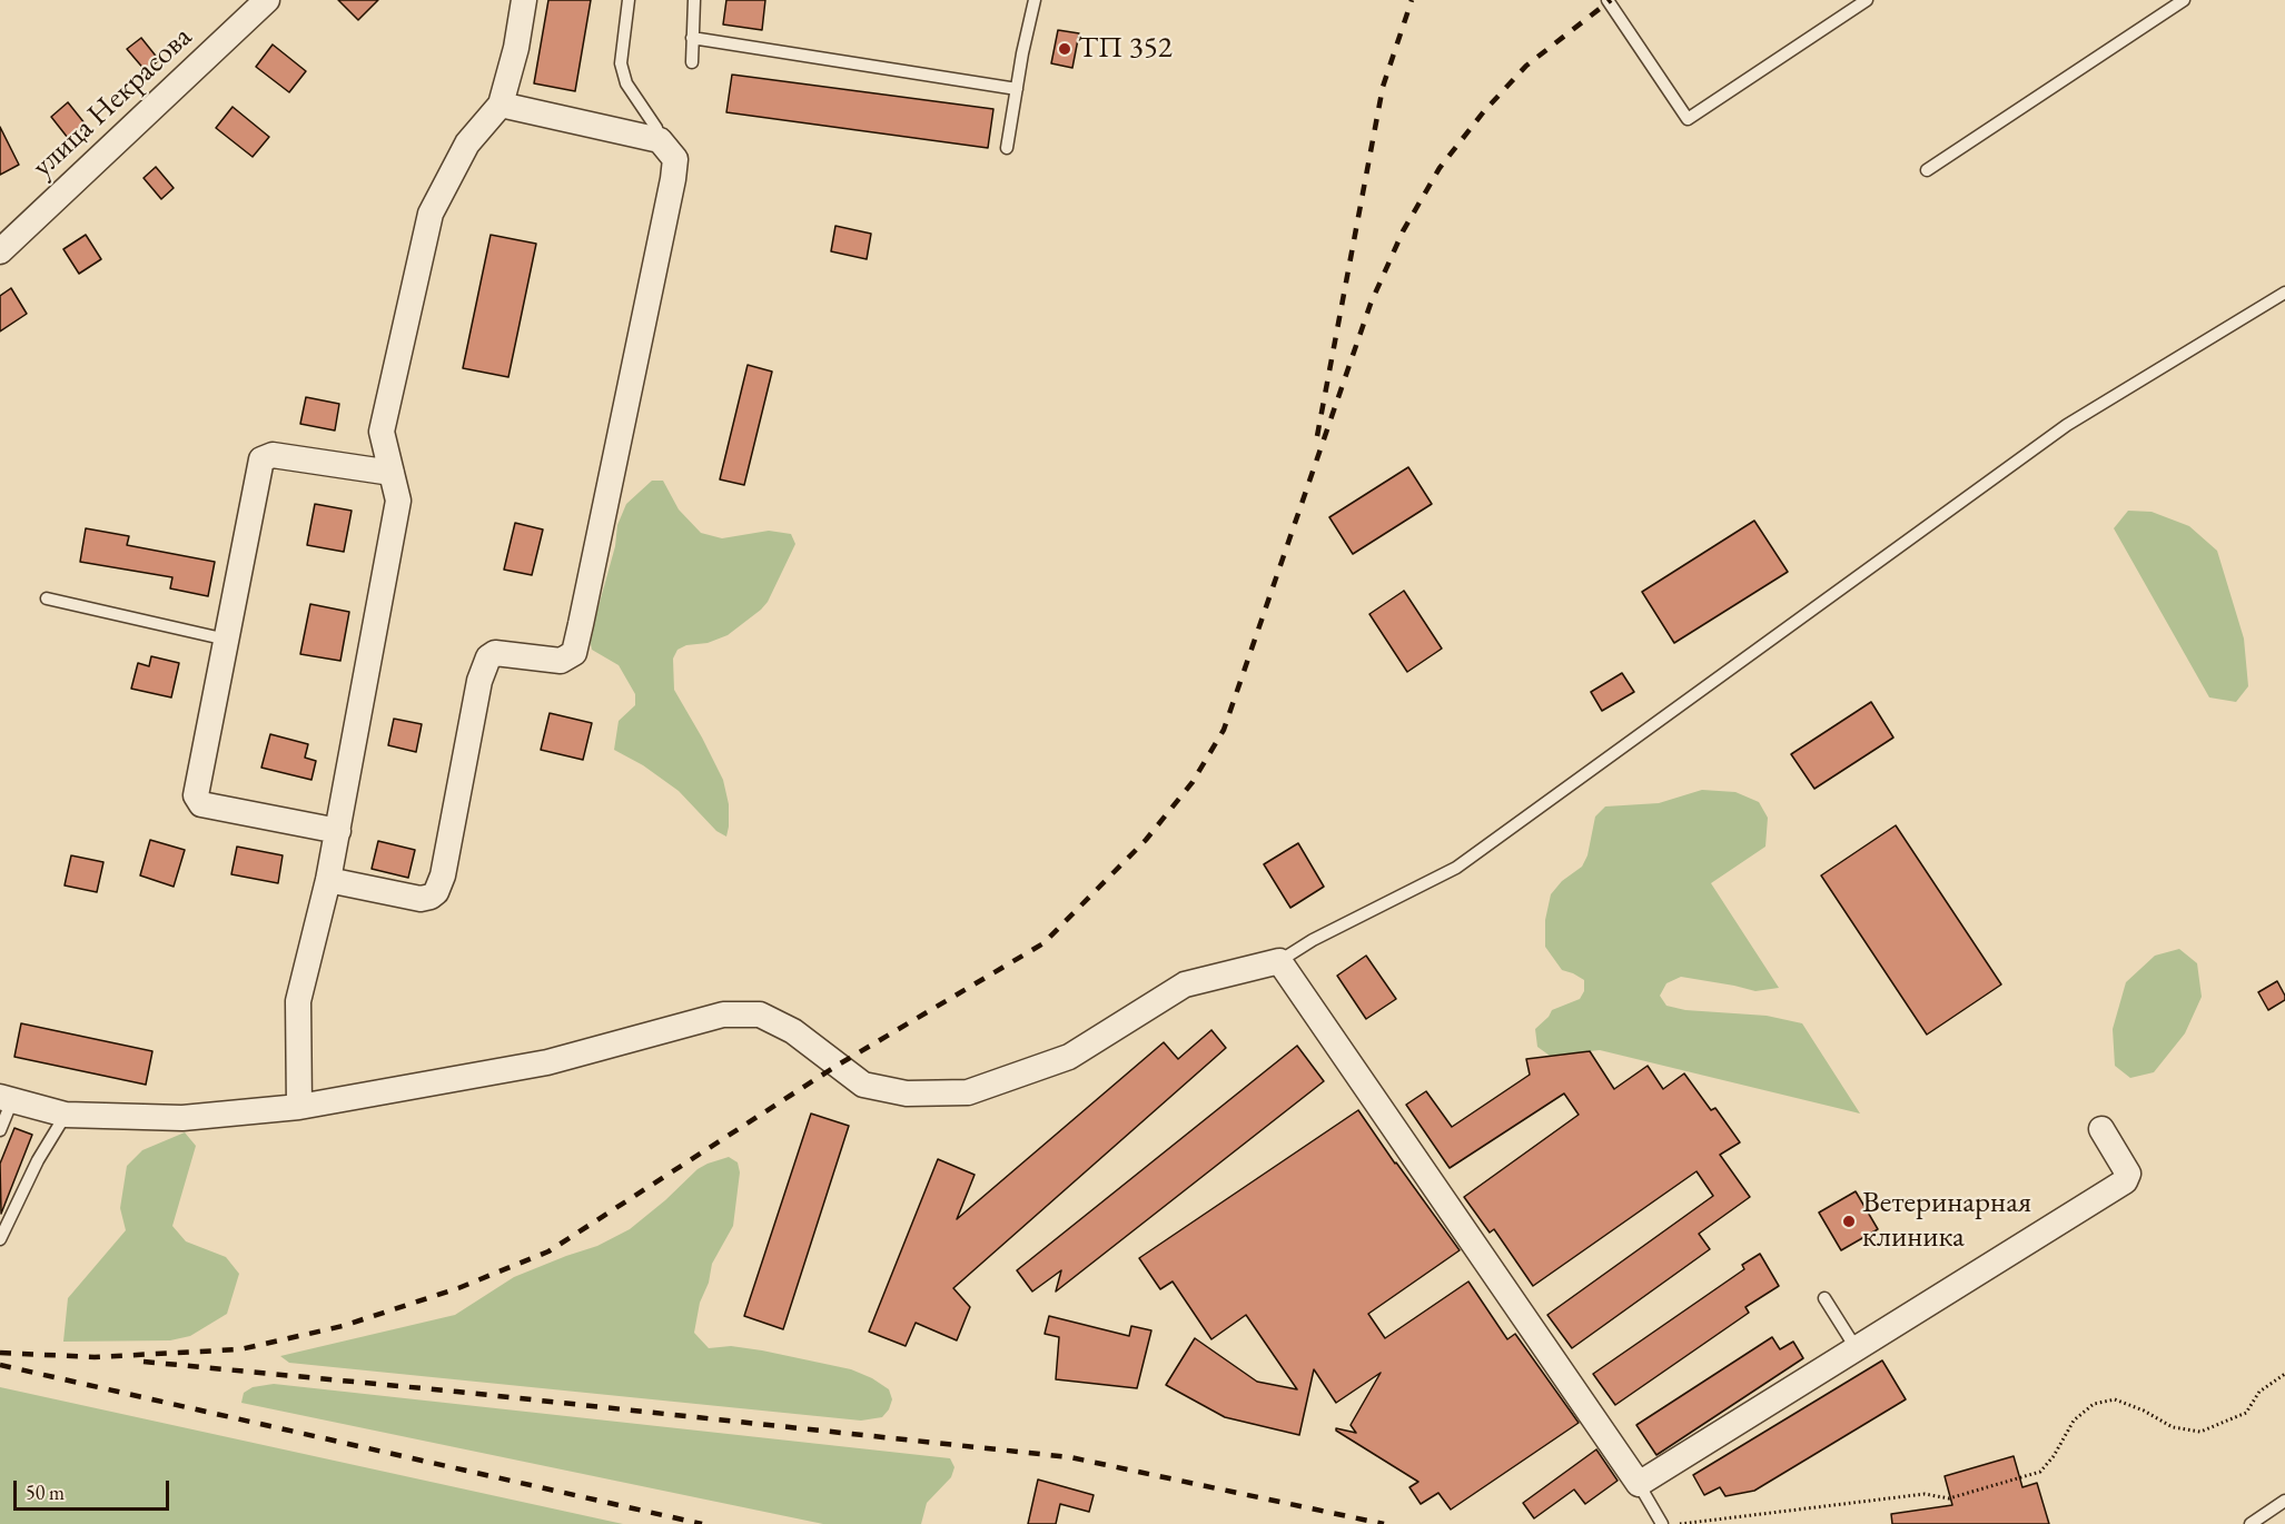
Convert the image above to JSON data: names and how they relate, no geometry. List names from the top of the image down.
{
  "streets": {
    "street": ["улица Некрасова"]
  },
  "places": ["ТП 352", "Ветеринарная клиника"],
  "scale_bar": "50 m"
}
